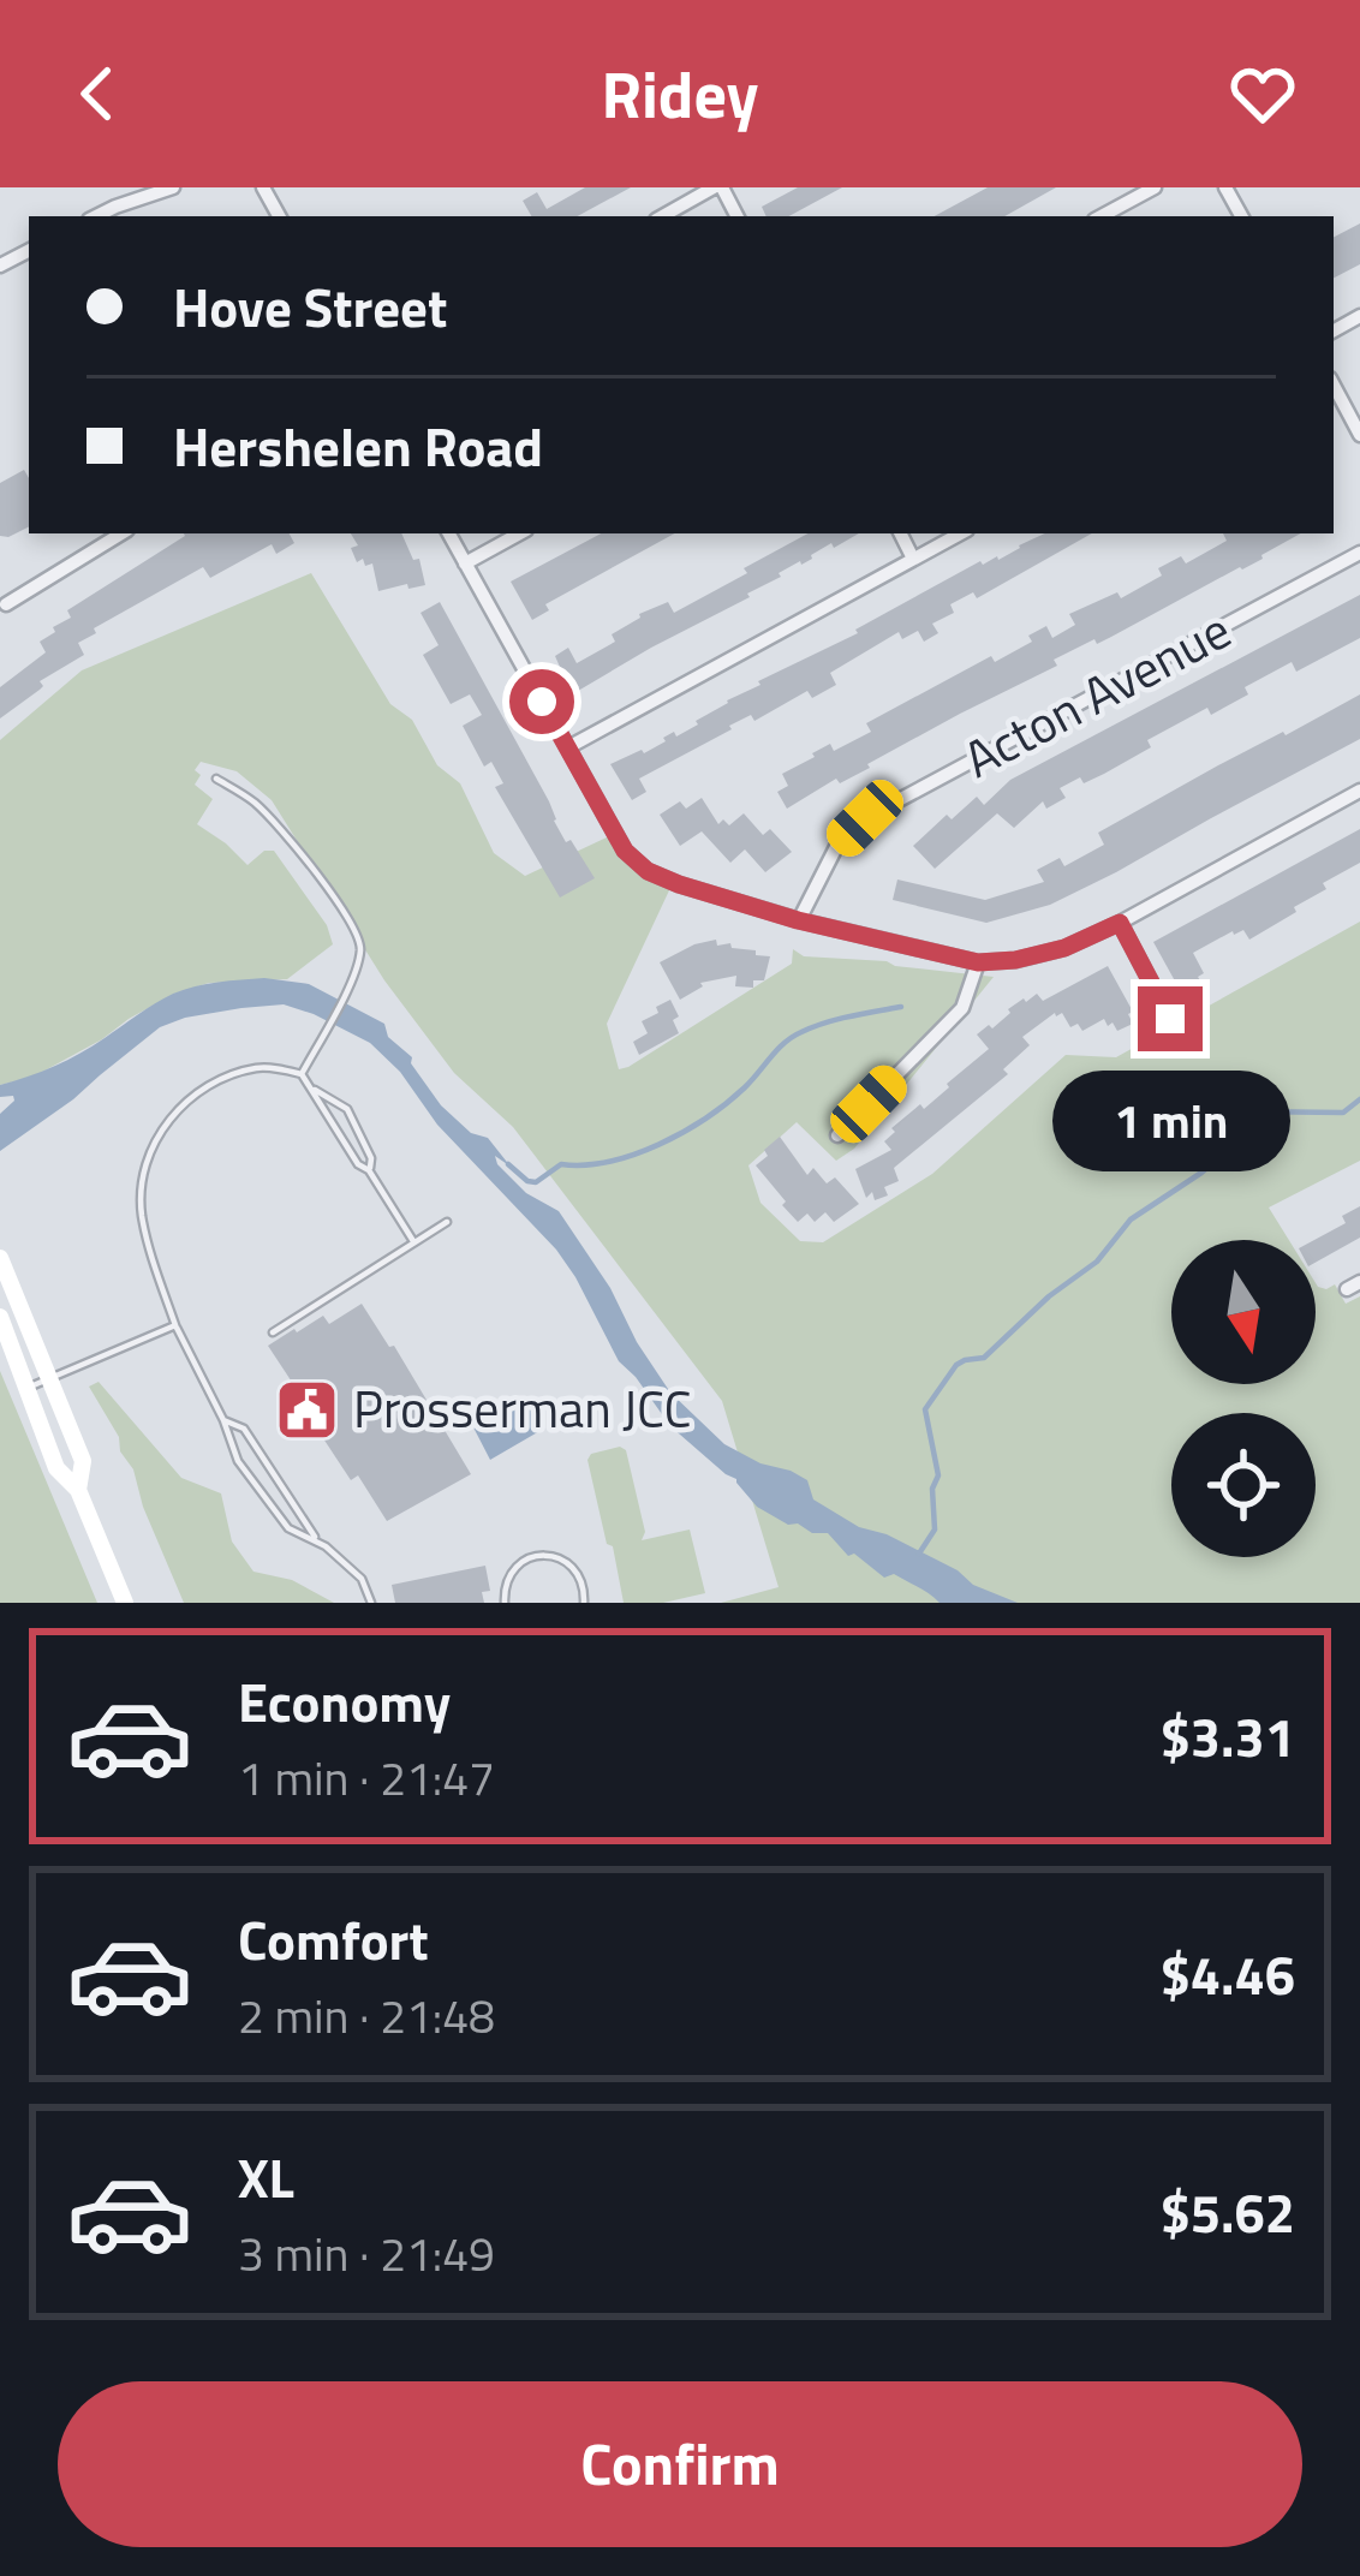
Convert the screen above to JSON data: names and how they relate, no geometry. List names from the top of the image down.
{
  "streets": {
    "street": ["Acton Avenue"]
  },
  "places": {
    "public building": ["Prosserman JCC"]
  },
  "north": "bottom",
  "page": {
    "header": "Ridey",
    "banner": ["Hove Street", "Hershelen Road"],
    "bubble": "1 min",
    "list": [
      {
        "name": "Economy",
        "note": "1 min · 21:47",
        "value": "$3.31"
      },
      {
        "name": "Comfort",
        "note": "2 min · 21:48",
        "value": "$4.46"
      },
      {
        "name": "XL",
        "note": "3 min · 21:49",
        "value": "$5.62"
      }
    ],
    "buttons": "Confirm"
  }
}
